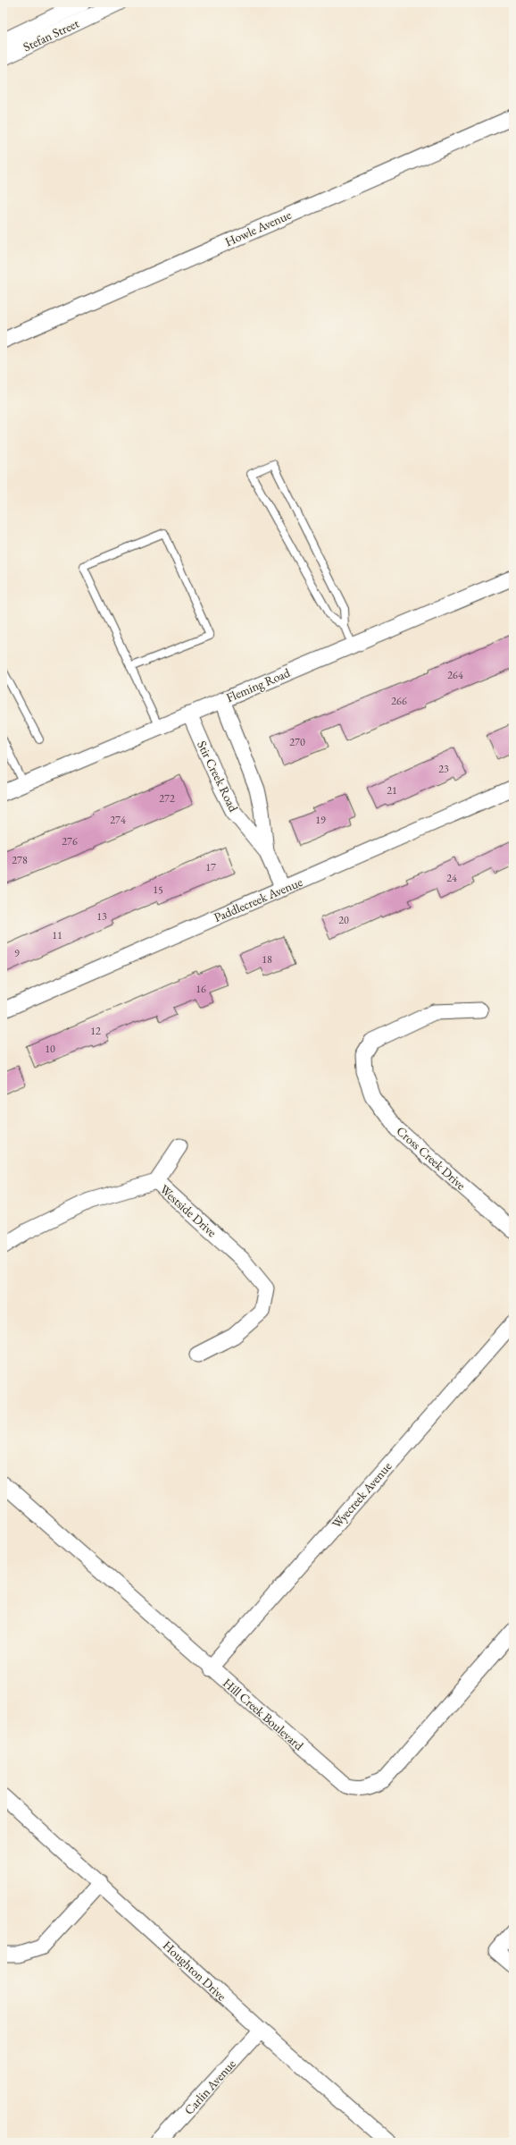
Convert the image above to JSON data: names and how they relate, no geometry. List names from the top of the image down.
{
  "streets": {
    "street": [
      "Stefan Street",
      "Howle Avenue",
      "Fleming Road",
      "Stir Creek Road",
      "Paddlecreek Avenue",
      "Cross Creek Drive",
      "Westside Drive",
      "Wyecreek Avenue",
      "Hill Creek Boulevard",
      "Houghton Drive",
      "Carlin Avenue"
    ]
  },
  "crossings": [
    ["Fleming Road", "Stir Creek Road"],
    ["Stir Creek Road", "Paddlecreek Avenue"],
    ["Wyecreek Avenue", "Hill Creek Boulevard"],
    ["Houghton Drive", "Carlin Avenue"]
  ],
  "house_numbers": [
    "264",
    "266",
    "270",
    "23",
    "21",
    "272",
    "274",
    "19",
    "276",
    "278",
    "17",
    "24",
    "15",
    "13",
    "20",
    "11",
    "9",
    "18",
    "16",
    "12",
    "10"
  ]
}
